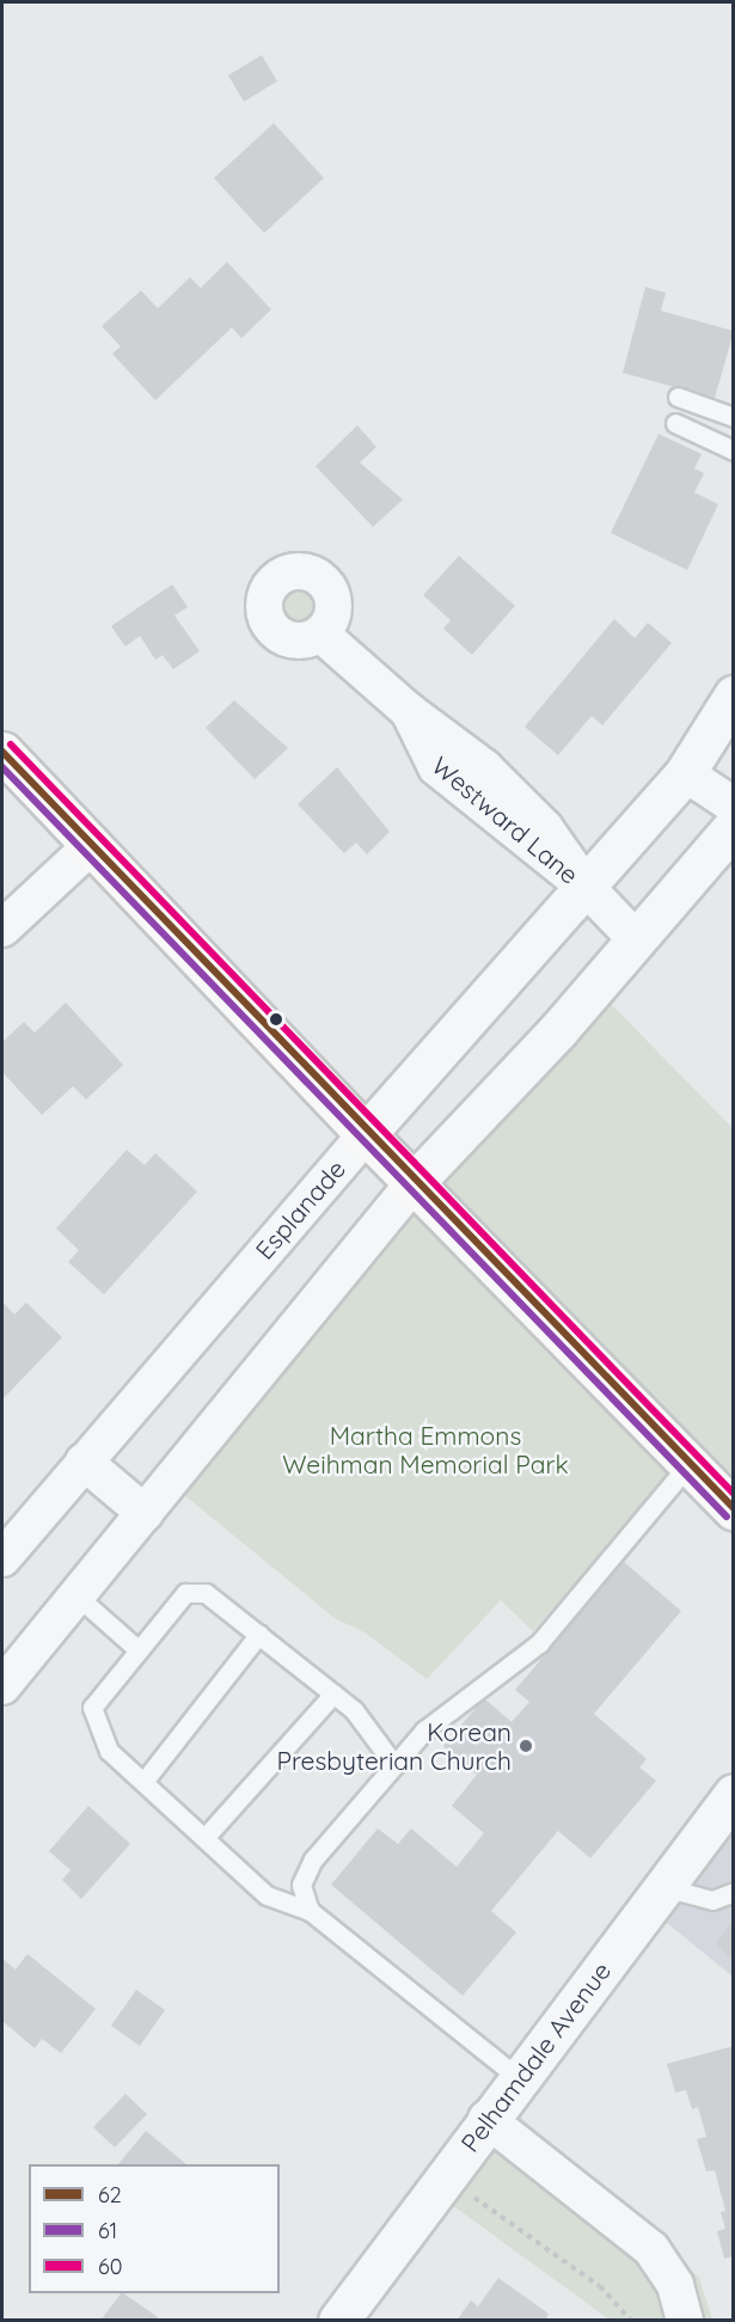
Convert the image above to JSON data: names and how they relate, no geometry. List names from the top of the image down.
{
  "streets": {
    "street": ["Westward Lane", "Esplanade", "Pelhamdale Avenue"]
  },
  "crossings": [
    ["Westward Lane", "Esplanade"]
  ],
  "parks": ["Martha Emmons Weihman Memorial Park"],
  "places": ["Korean Presbyterian Church"],
  "lines": ["transit line 60", "transit line 62", "transit line 61"],
  "legend": ["62", "61", "60"]
}
